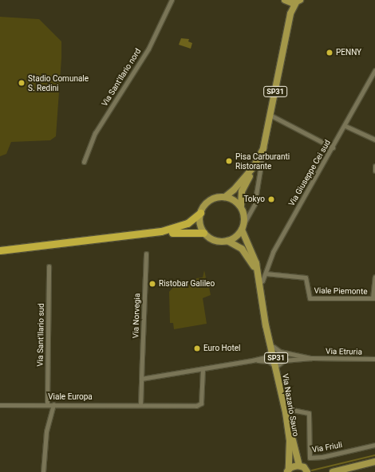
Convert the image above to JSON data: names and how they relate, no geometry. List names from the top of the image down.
{
  "streets": {
    "main road": ["SP31", "Via Nazario Sauro"],
    "street": [
      "Via Sant'Ilario nord",
      "Via Giuseppe Cei sud",
      "Viale Piemonte",
      "Via Norvegia",
      "Via Sant'Ilario sud",
      "Via Etruria",
      "Viale Europa",
      "Via Friuli"
    ]
  },
  "crossings": [
    ["SP31", "Via Nazario Sauro"],
    ["Via Giuseppe Cei sud", "Viale Piemonte"],
    ["Via Giuseppe Cei sud", "Via Nazario Sauro"],
    ["Via Sant'Ilario sud", "Viale Europa"],
    ["Via Etruria", "Via Nazario Sauro"],
    ["Via Nazario Sauro", "Via Friuli"]
  ],
  "places": [
    "PENNY",
    "Stadio Comunale S. Redini",
    "Pisa Carburanti Ristorante",
    "Tokyo",
    "Ristobar Galileo",
    "Euro Hotel"
  ]
}
